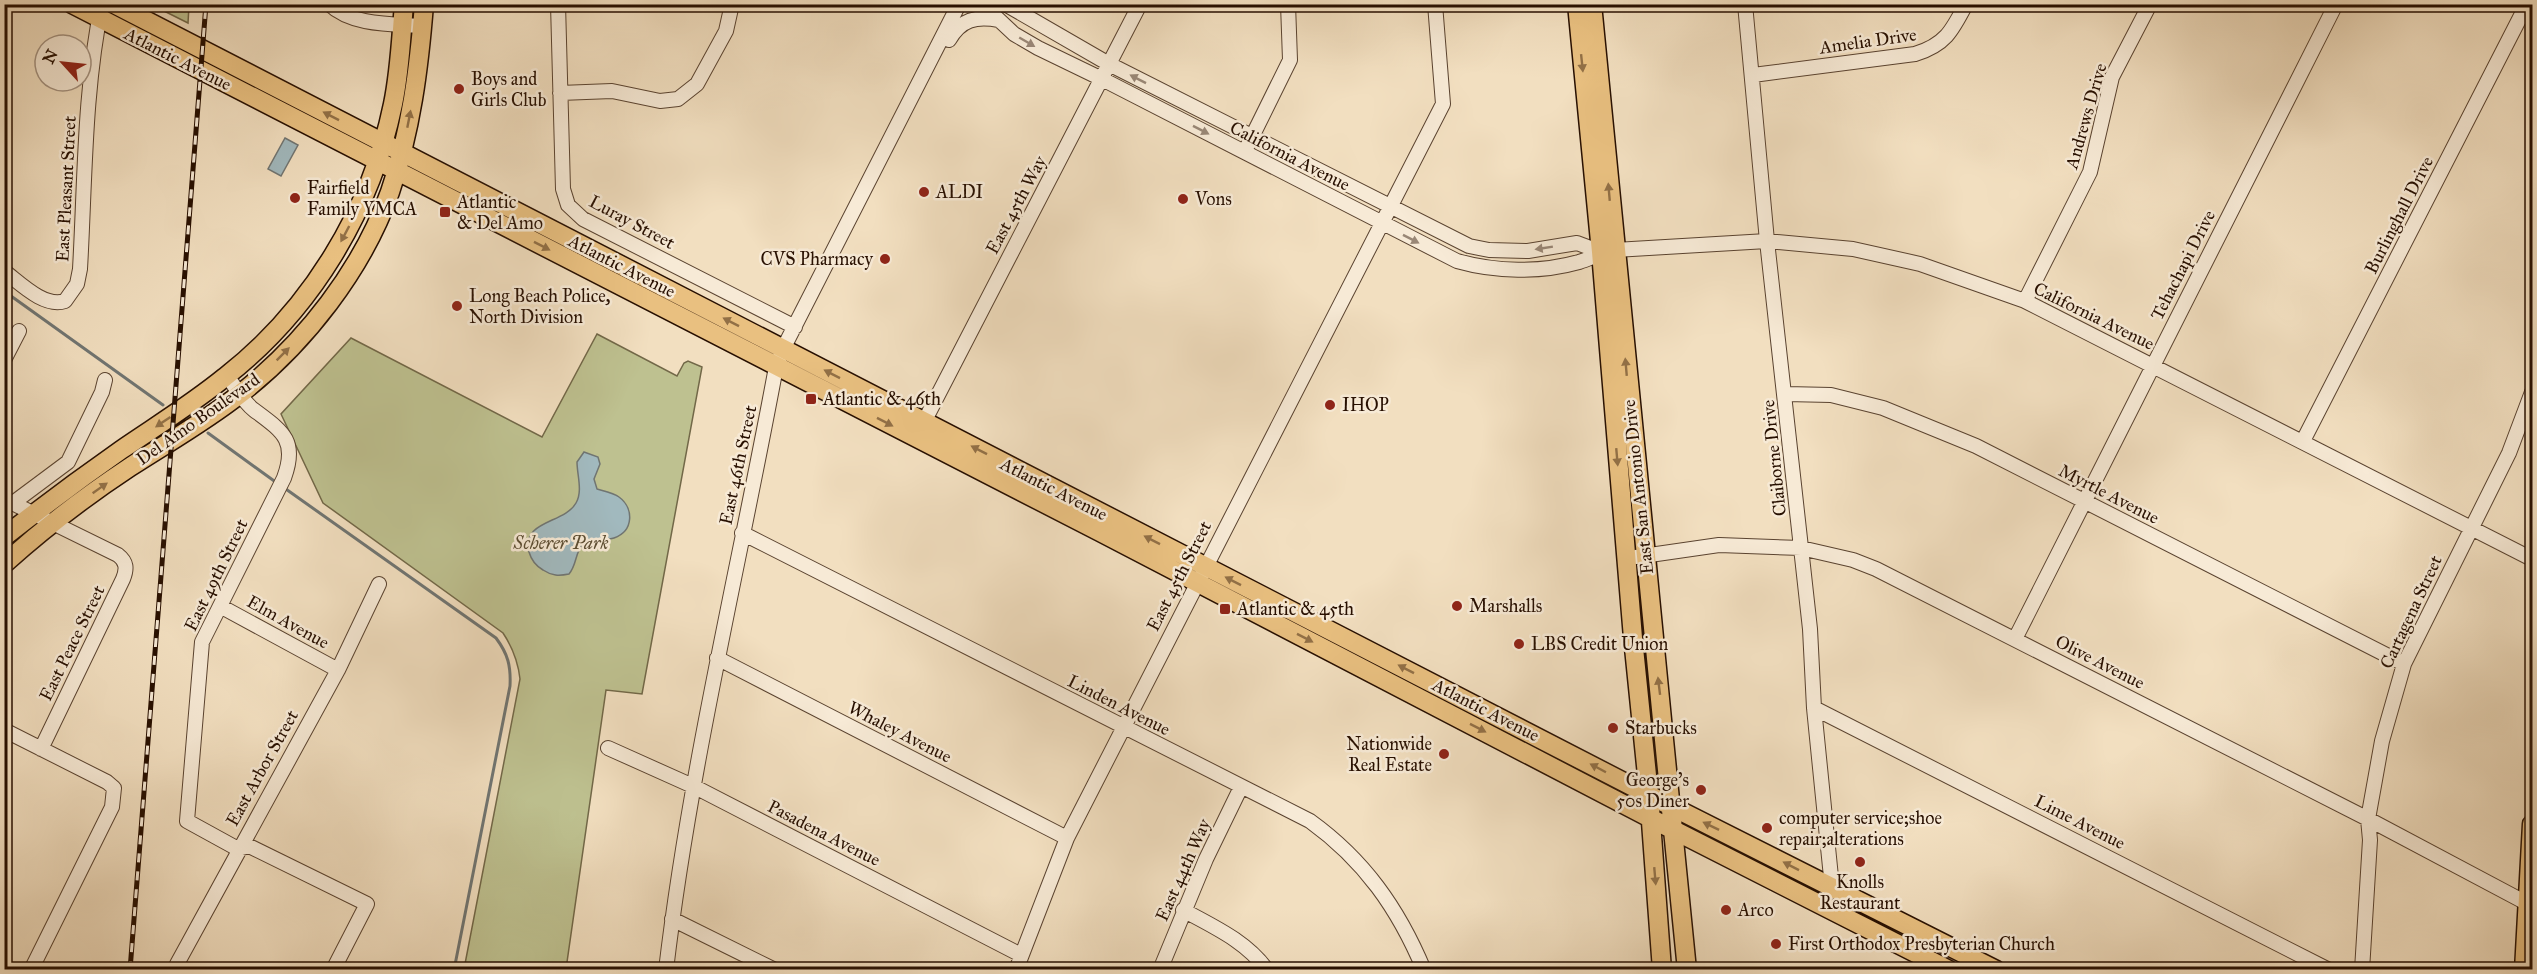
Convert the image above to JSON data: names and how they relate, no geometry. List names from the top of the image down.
{
  "streets": {
    "main road": ["Atlantic Avenue", "Del Amo Boulevard", "East San Antonio Drive"],
    "street": [
      "Amelia Drive",
      "Andrews Drive",
      "California Avenue",
      "East Pleasant Street",
      "East 45th Way",
      "Burlinghall Drive",
      "Luray Street",
      "Tehachapi Drive",
      "Claiborne Drive",
      "East 46th Street",
      "Myrtle Avenue",
      "East 49th Street",
      "East 45th Street",
      "Cartagena Street",
      "Elm Avenue",
      "East Peace Street",
      "Olive Avenue",
      "Linden Avenue",
      "Whaley Avenue",
      "East Arbor Street",
      "Lime Avenue",
      "Pasadena Avenue",
      "East 44th Way"
    ]
  },
  "crossings": [
    ["Amelia Drive", "Claiborne Drive"],
    ["Atlantic Avenue", "East Pleasant Street"],
    ["Atlantic Avenue", "East 45th Way"],
    ["Atlantic Avenue", "Del Amo Boulevard"],
    ["Atlantic Avenue", "Claiborne Drive"],
    ["Atlantic Avenue", "East 46th Street"],
    ["Atlantic Avenue", "East San Antonio Drive"],
    ["Atlantic Avenue", "East 45th Street"],
    ["Andrews Drive", "California Avenue"],
    ["California Avenue", "East 45th Way"],
    ["California Avenue", "Burlinghall Drive"],
    ["California Avenue", "Tehachapi Drive"],
    ["California Avenue", "Claiborne Drive"],
    ["California Avenue", "East San Antonio Drive"],
    ["California Avenue", "East 45th Street"],
    ["California Avenue", "Cartagena Street"],
    ["Luray Street", "East 46th Street"],
    ["Tehachapi Drive", "Myrtle Avenue"],
    ["Tehachapi Drive", "Olive Avenue"],
    ["Del Amo Boulevard", "East 49th Street"],
    ["Del Amo Boulevard", "East Peace Street"],
    ["Claiborne Drive", "Myrtle Avenue"],
    ["Claiborne Drive", "Olive Avenue"],
    ["Claiborne Drive", "Lime Avenue"],
    ["East 46th Street", "Linden Avenue"],
    ["East 46th Street", "Whaley Avenue"],
    ["East 46th Street", "Pasadena Avenue"],
    ["East San Antonio Drive", "Olive Avenue"],
    ["Myrtle Avenue", "Cartagena Street"],
    ["East 49th Street", "Elm Avenue"],
    ["East 49th Street", "East Arbor Street"],
    ["East 45th Street", "Linden Avenue"],
    ["East 45th Street", "Whaley Avenue"],
    ["East 45th Street", "Pasadena Avenue"],
    ["Cartagena Street", "Olive Avenue"],
    ["Elm Avenue", "East Arbor Street"],
    ["Linden Avenue", "East 44th Way"]
  ],
  "parks": ["Scherer Park"],
  "places": {
    "other": [
      "Boys and Girls Club",
      "ALDI",
      "Fairfield Family YMCA",
      "Vons",
      "CVS Pharmacy",
      "Long Beach Police, North Division",
      "IHOP",
      "Marshalls",
      "LBS Credit Union",
      "Starbucks",
      "Nationwide Real Estate",
      "George's 50s Diner",
      "computer service;shoe repair;alterations",
      "Knolls Restaurant",
      "Arco",
      "First Orthodox Presbyterian Church"
    ],
    "transit": ["Atlantic & Del Amo", "Atlantic & 46th", "Atlantic & 45th"]
  },
  "north": "top left"
}
